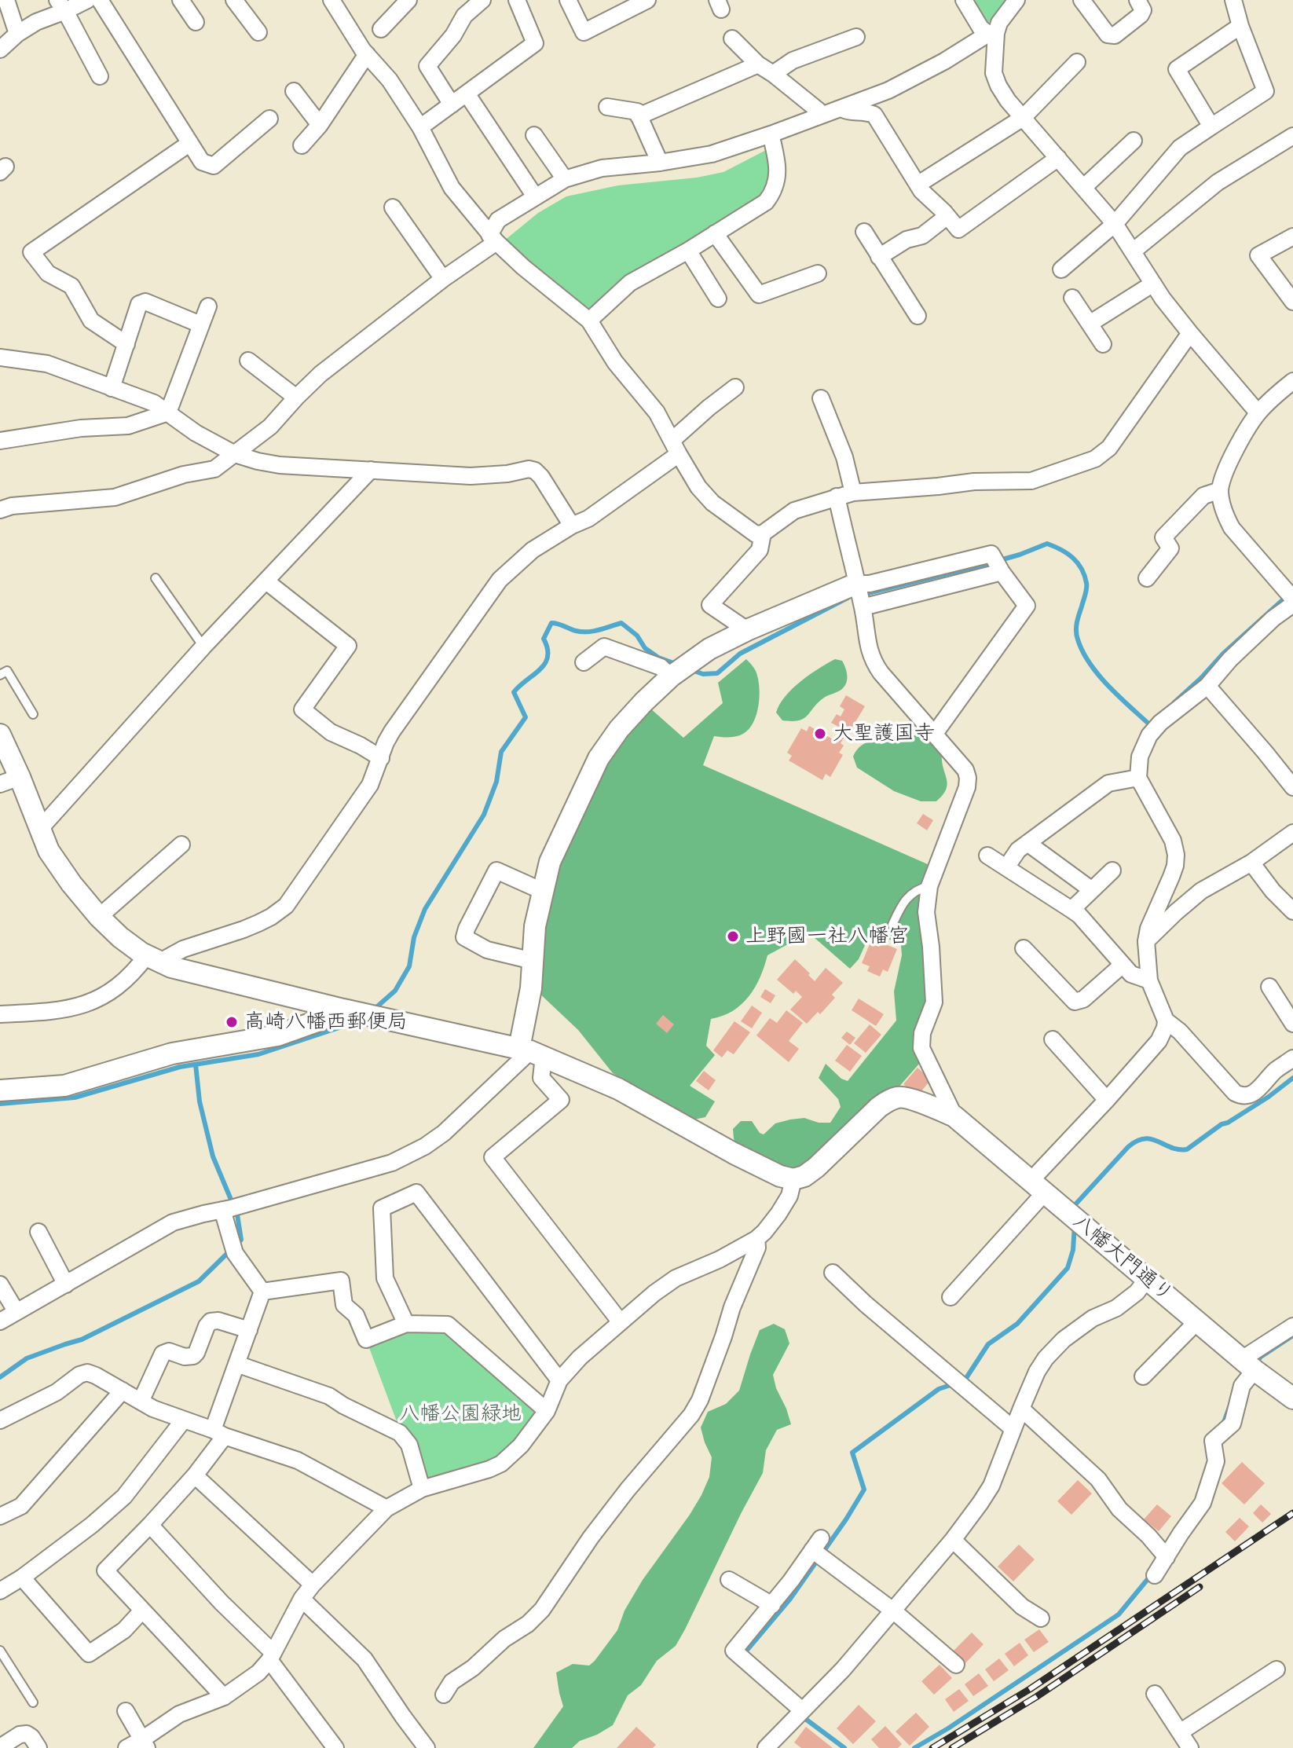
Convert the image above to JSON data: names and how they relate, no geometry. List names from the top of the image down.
{
  "streets": {
    "street": ["八幡大門通り"]
  },
  "parks": ["八幡公園緑地"],
  "places": ["大聖護国寺", "上野國一社八幡宮", "高崎八幡西郵便局"]
}
